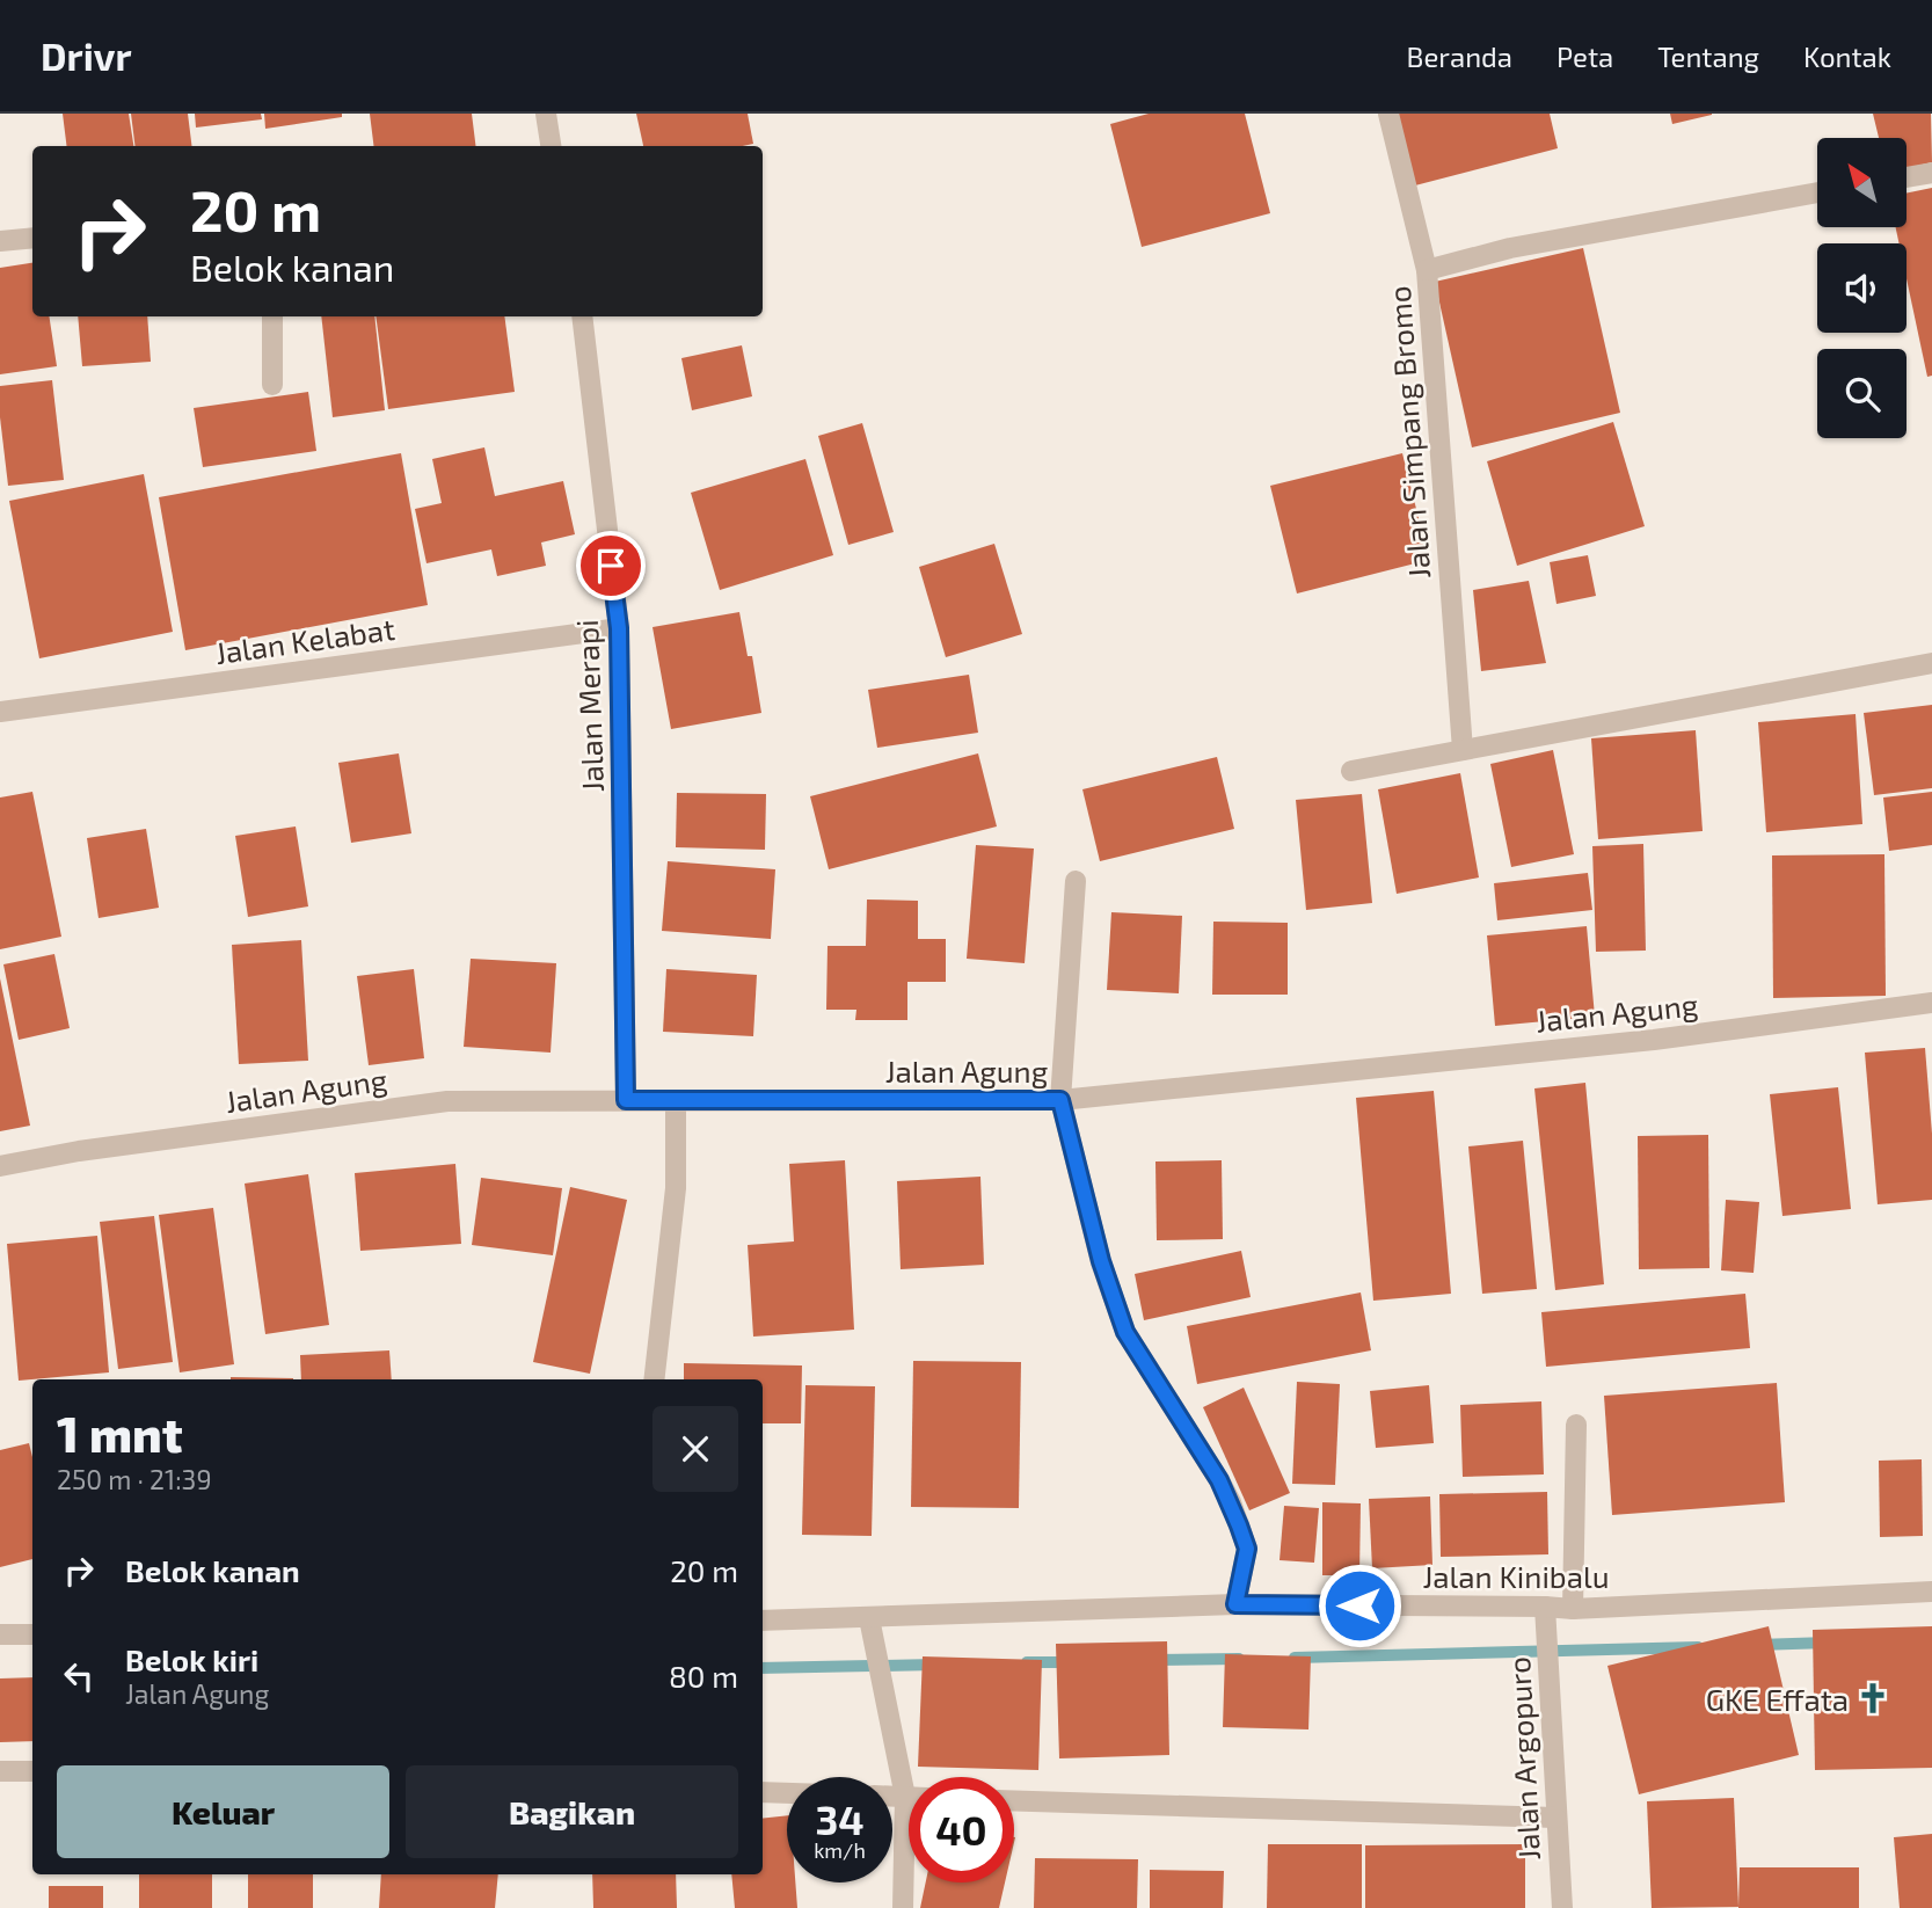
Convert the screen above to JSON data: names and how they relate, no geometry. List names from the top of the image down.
{
  "streets": {
    "street": [
      "Jalan Simpang Bromo",
      "Jalan Kelabat",
      "Jalan Merapi",
      "Jalan Agung",
      "Jalan Kinibalu",
      "Jalan Argopuro"
    ]
  },
  "crossings": [
    ["Jalan Kelabat", "Jalan Merapi"],
    ["Jalan Merapi", "Jalan Agung"],
    ["Jalan Kinibalu", "Jalan Argopuro"]
  ],
  "places": {
    "church": ["GKE Effata"]
  },
  "north": "top left",
  "page": {
    "header": "Drivr",
    "nav": [
      "Beranda",
      "Peta",
      "Tentang",
      "Kontak"
    ],
    "turn": ["20 m", "Belok kanan"],
    "heading": ["1 mnt", "250 m · 21:39"],
    "list": [
      {
        "name": "Belok kanan",
        "value": "20 m"
      },
      {
        "name": "Belok kiri",
        "note": "Jalan Agung",
        "value": "80 m"
      }
    ],
    "buttons": ["Keluar", "Bagikan"],
    "speed": "34 km/h",
    "limit": "40"
  }
}
